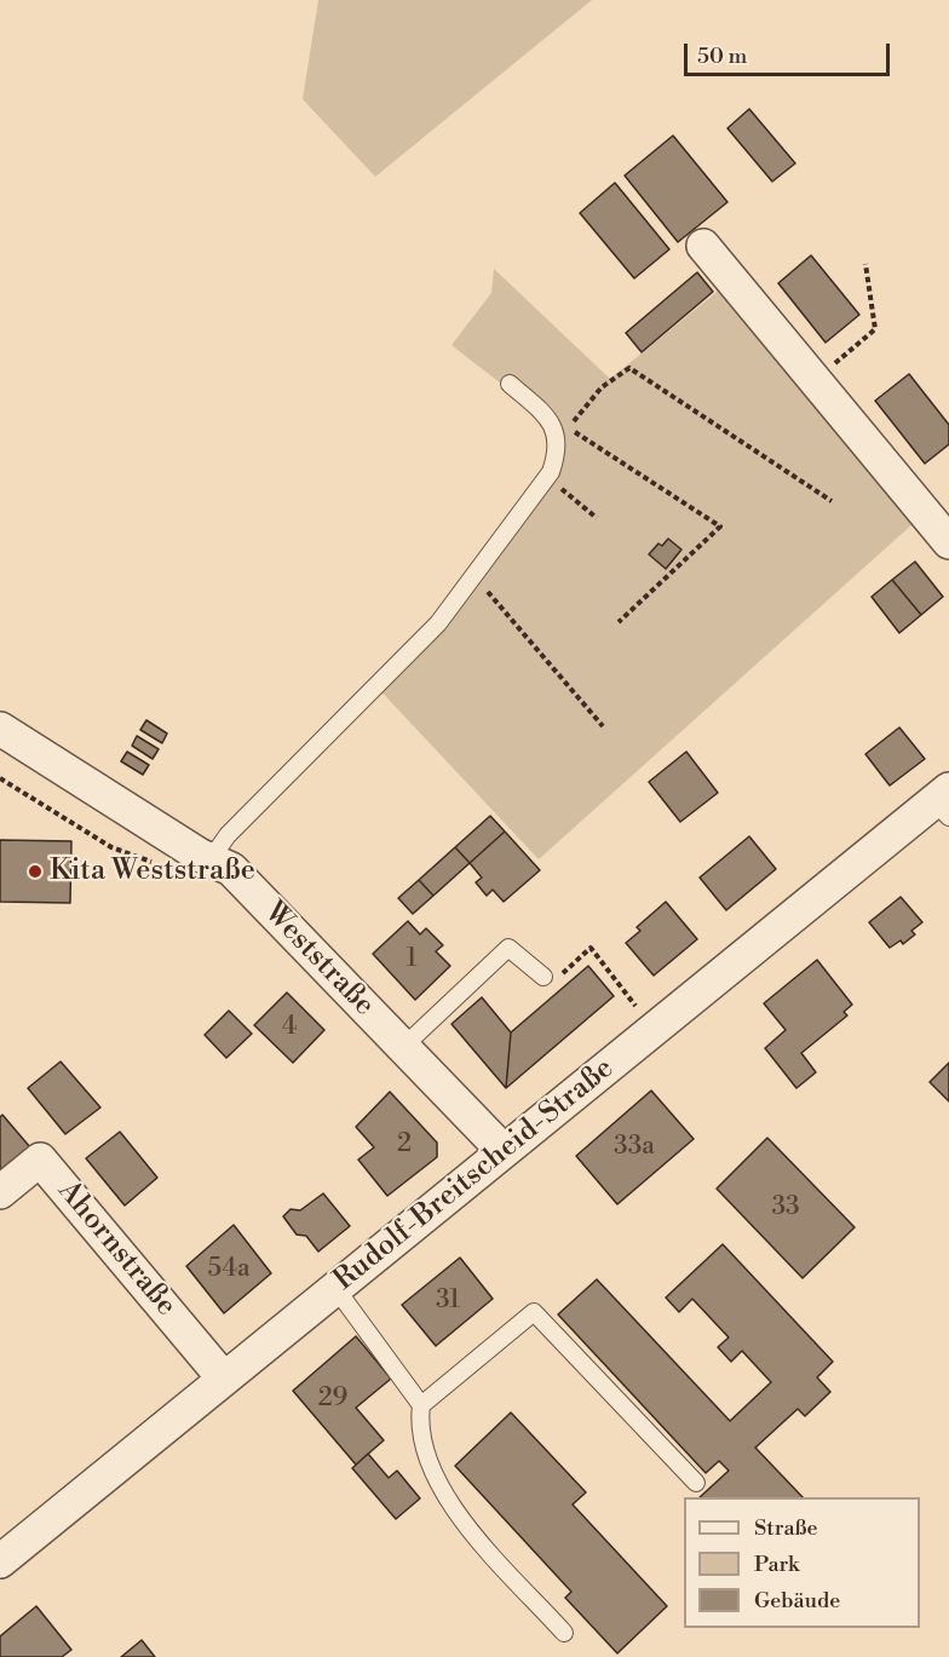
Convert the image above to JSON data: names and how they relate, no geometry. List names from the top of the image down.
{
  "streets": {
    "street": ["Weststraße", "Rudolf-Breitscheid-Straße", "Ahornstraße"]
  },
  "crossings": [
    ["Weststraße", "Rudolf-Breitscheid-Straße"],
    ["Rudolf-Breitscheid-Straße", "Ahornstraße"]
  ],
  "places": ["Kita Weststraße"],
  "house_numbers": [
    "1",
    "4",
    "2",
    "33a",
    "33",
    "54a",
    "31",
    "29"
  ],
  "legend": ["Straße", "Park", "Gebäude"],
  "scale_bar": "50 m"
}
